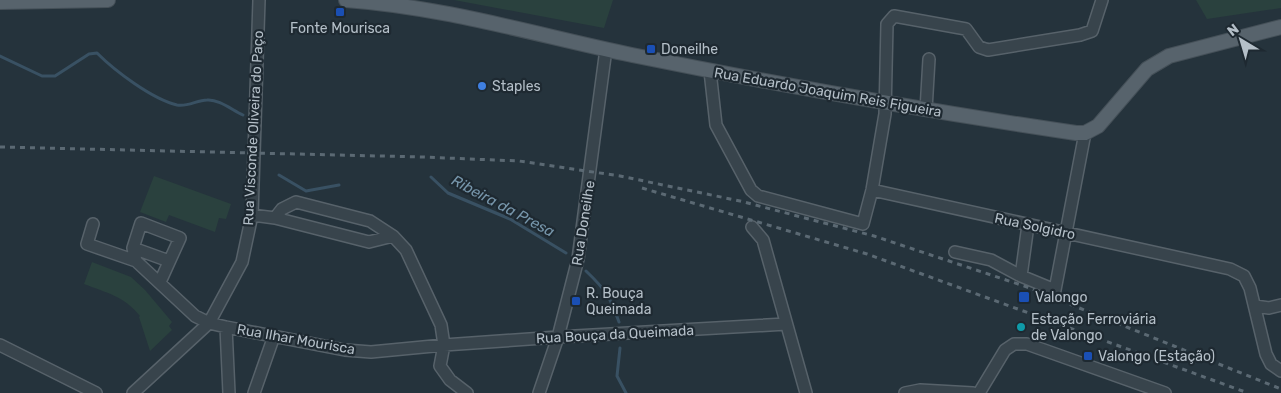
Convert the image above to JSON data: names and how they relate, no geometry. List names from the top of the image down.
{
  "streets": {
    "main road": ["Rua Eduardo Joaquim Reis Figueira"],
    "street": [
      "Rua Visconde Oliveira do Paço",
      "Rua Doneilhe",
      "Rua Solgidro",
      "Rua Bouça da Queimada",
      "Rua Ilhar Mourisca"
    ]
  },
  "crossings": [
    ["Rua Eduardo Joaquim Reis Figueira", "Rua Doneilhe"],
    ["Rua Visconde Oliveira do Paço", "Rua Ilhar Mourisca"],
    ["Rua Doneilhe", "Rua Bouça da Queimada"],
    ["Rua Bouça da Queimada", "Rua Ilhar Mourisca"]
  ],
  "water": ["Ribeira da Presa"],
  "places": {
    "transit": [
      "Fonte Mourisca",
      "Doneilhe",
      "Valongo",
      "R. Bouça Queimada",
      "Valongo (Estação)"
    ],
    "other": ["Staples", "Estação Ferroviária de Valongo"]
  },
  "north": "top left"
}
